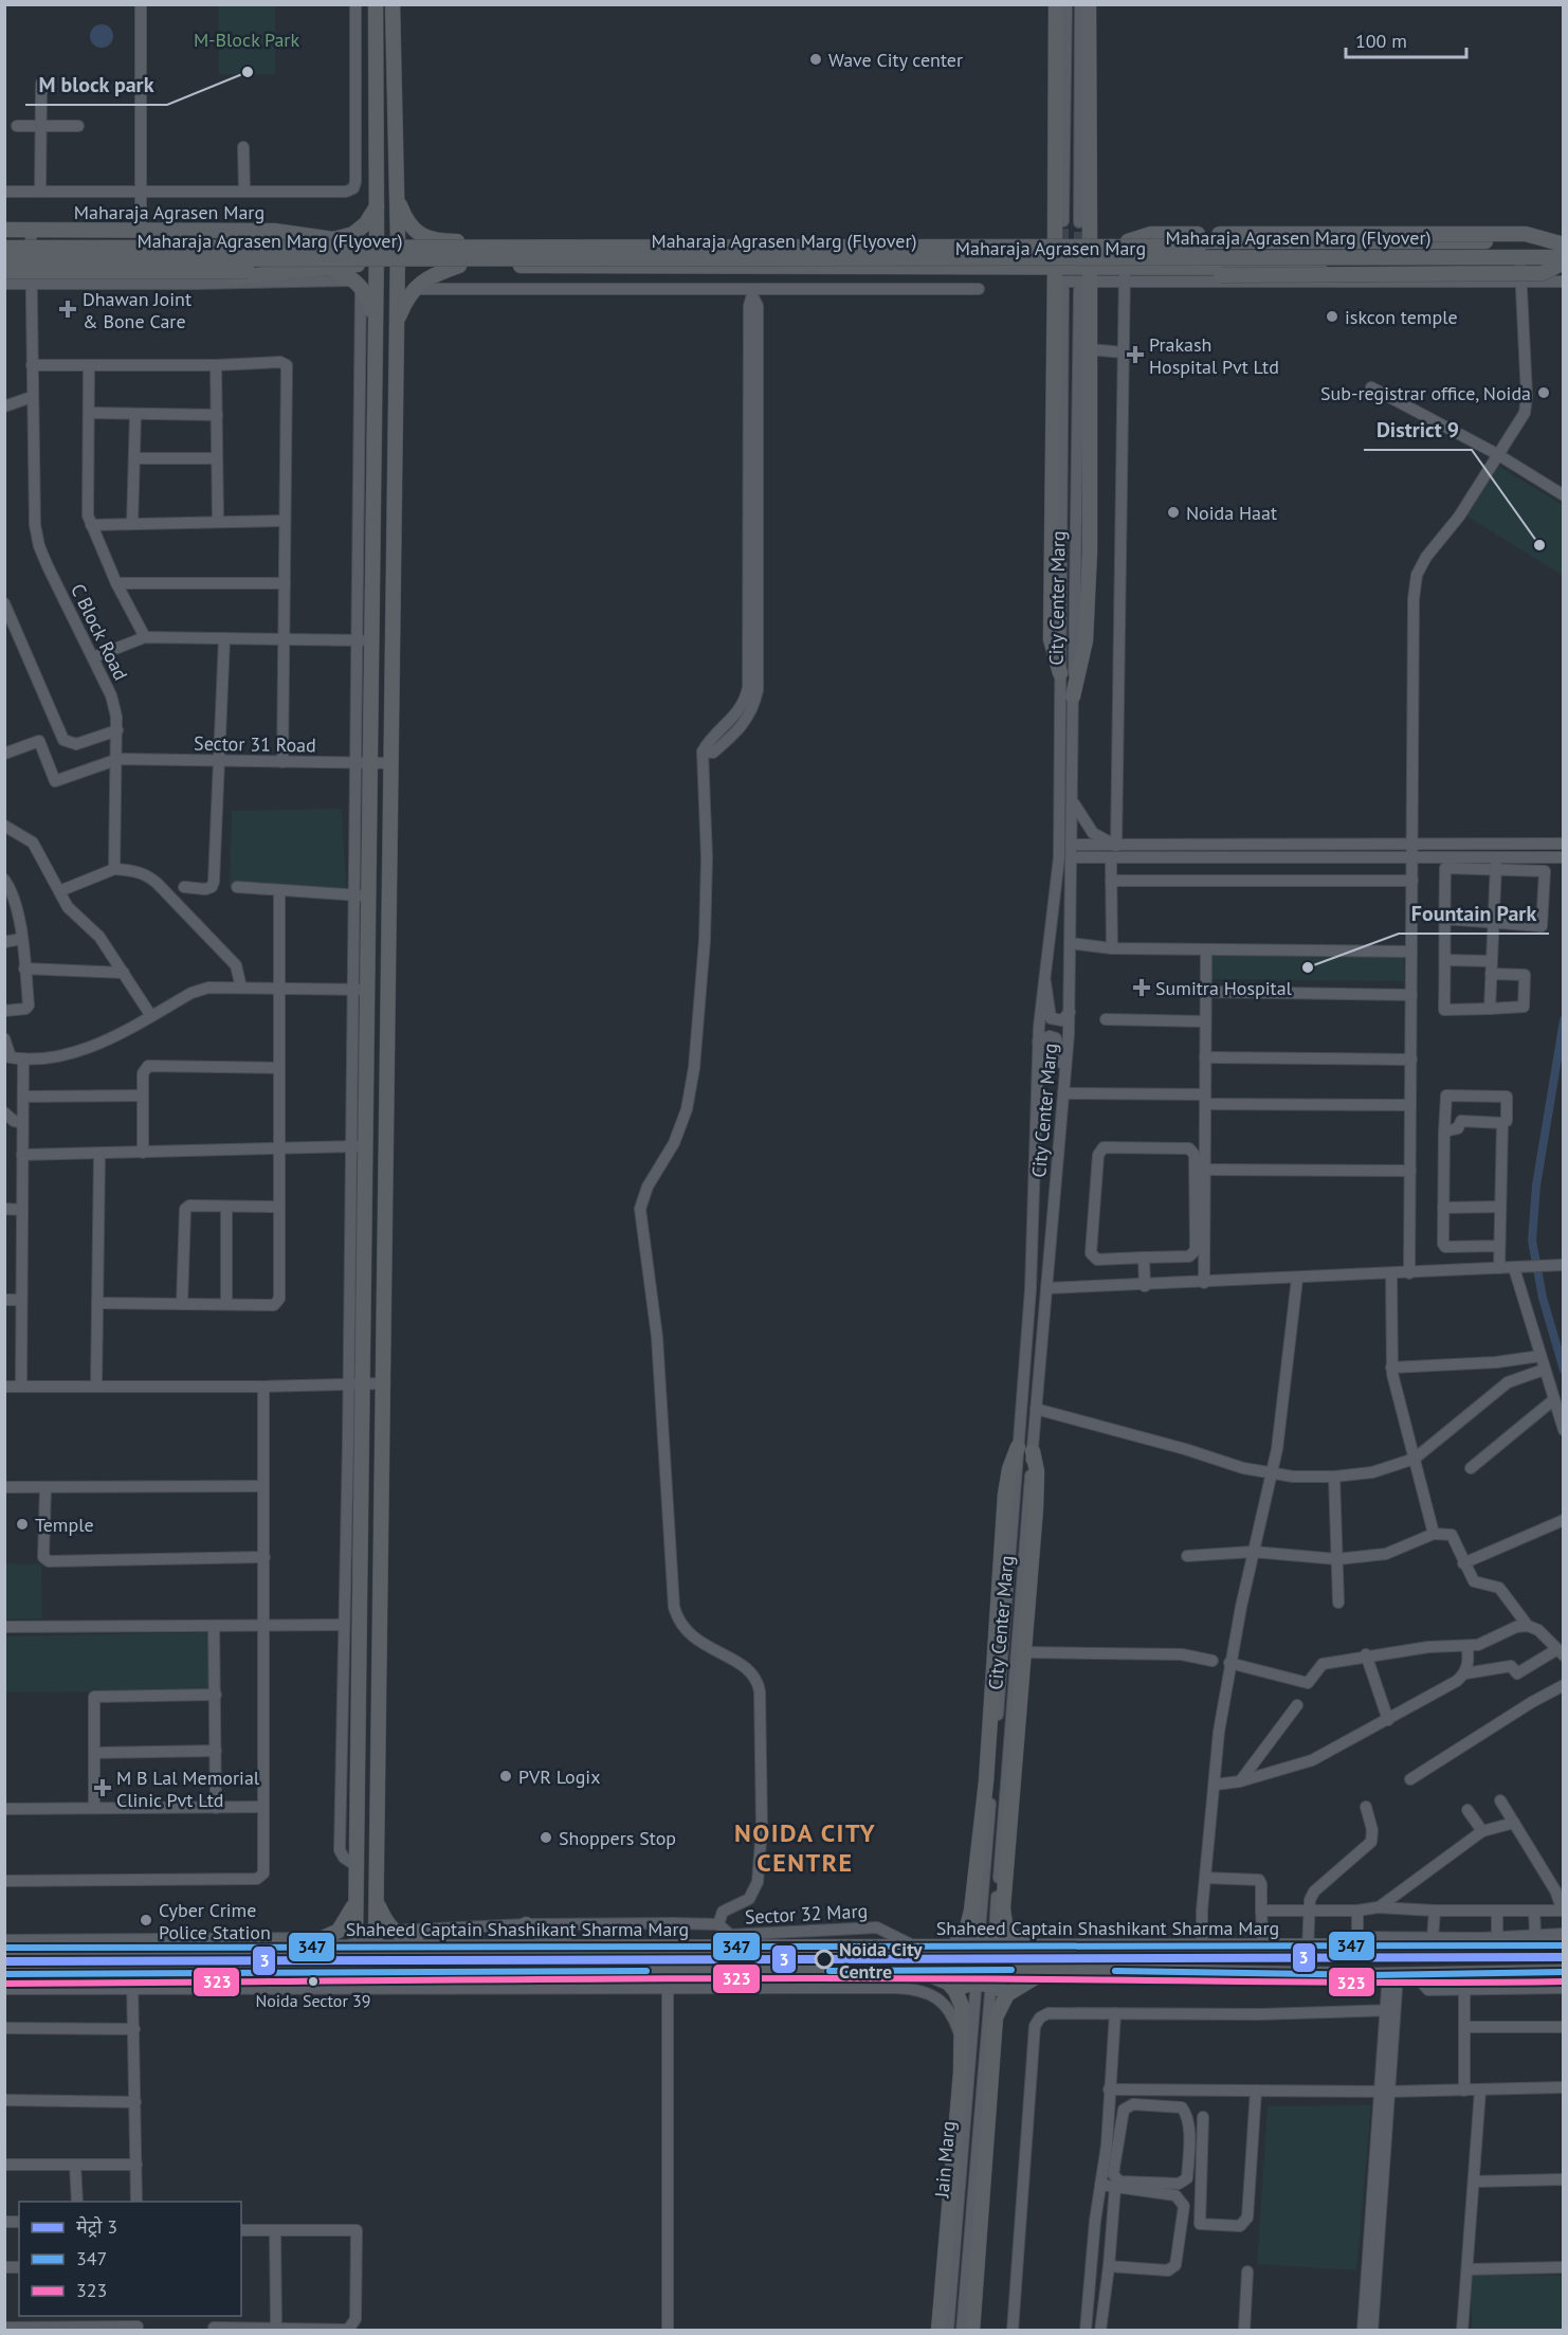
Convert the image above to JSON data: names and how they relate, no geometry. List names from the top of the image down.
{
  "streets": {
    "main road": ["Maharaja Agrasen Marg", "Maharaja Agrasen Marg (Flyover)", "Shaheed Captain Shashikant Sharma Marg"],
    "street": [
      "City Center Marg",
      "C Block Road",
      "Sector 31 Road",
      "Sector 32 Marg",
      "Jain Marg"
    ]
  },
  "crossings": [
    ["Maharaja Agrasen Marg", "Maharaja Agrasen Marg (Flyover)"],
    ["Maharaja Agrasen Marg", "City Center Marg"],
    ["Maharaja Agrasen Marg", "C Block Road"],
    ["C Block Road", "Sector 31 Road"],
    ["Sector 32 Marg", "Shaheed Captain Shashikant Sharma Marg"]
  ],
  "districts": ["NOIDA CITY CENTRE"],
  "parks": ["M-Block Park"],
  "places": {
    "other": [
      "Wave City center",
      "M block park",
      "iskcon temple",
      "Sub-registrar office, Noida",
      "Noida Haat",
      "District 9",
      "Fountain Park",
      "Temple",
      "PVR Logix",
      "Shoppers Stop",
      "Cyber Crime Police Station",
      "Noida City Centre",
      "Noida Sector 39"
    ],
    "health": [
      "Dhawan Joint & Bone Care",
      "Prakash Hospital Pvt Ltd",
      "Sumitra Hospital",
      "M B Lal Memorial Clinic Pvt Ltd"
    ]
  },
  "lines": ["transit line 347", "metro line 3", "transit line 323"],
  "legend": ["मेट्रो 3", "347", "323"],
  "scale_bar": "100 m"
}
